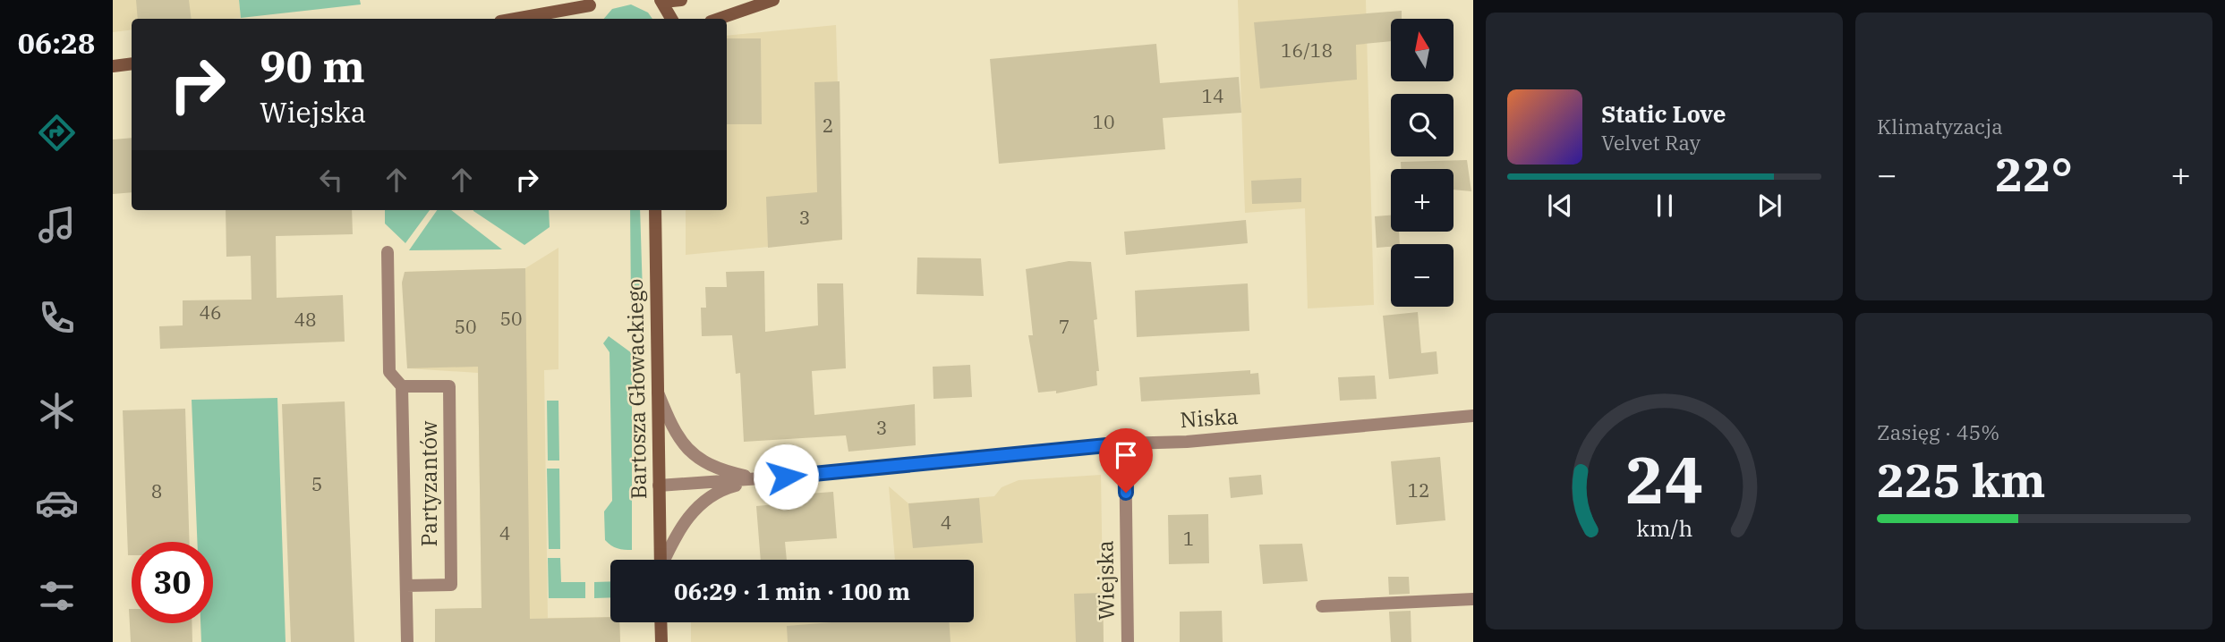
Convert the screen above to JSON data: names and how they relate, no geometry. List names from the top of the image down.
{
  "streets": {
    "street": [
      "Bartosza Głowackiego",
      "Niska",
      "Partyzantów",
      "Wiejska"
    ]
  },
  "crossings": [
    ["Bartosza Głowackiego", "Niska"],
    ["Niska", "Wiejska"]
  ],
  "house_numbers": [
    "16/18",
    "14",
    "10",
    "2",
    "3",
    "46",
    "50",
    "48",
    "50",
    "7",
    "3",
    "5",
    "12",
    "8",
    "4",
    "4",
    "1"
  ],
  "north": "top",
  "page": {
    "tabs": "06:28",
    "tile": [
      "Klimatyzacja",
      ["Zasięg · 45%", "225 km"]
    ],
    "map_buttons": ["+", "−"],
    "turn": ["90 m", "Wiejska"],
    "song": ["Static Love", "Velvet Ray"],
    "heat": ["−", "22°", "+"],
    "limit": "30",
    "trip": "06:29 · 1 min · 100 m",
    "gauge": ["24", "km/h"]
  }
}
